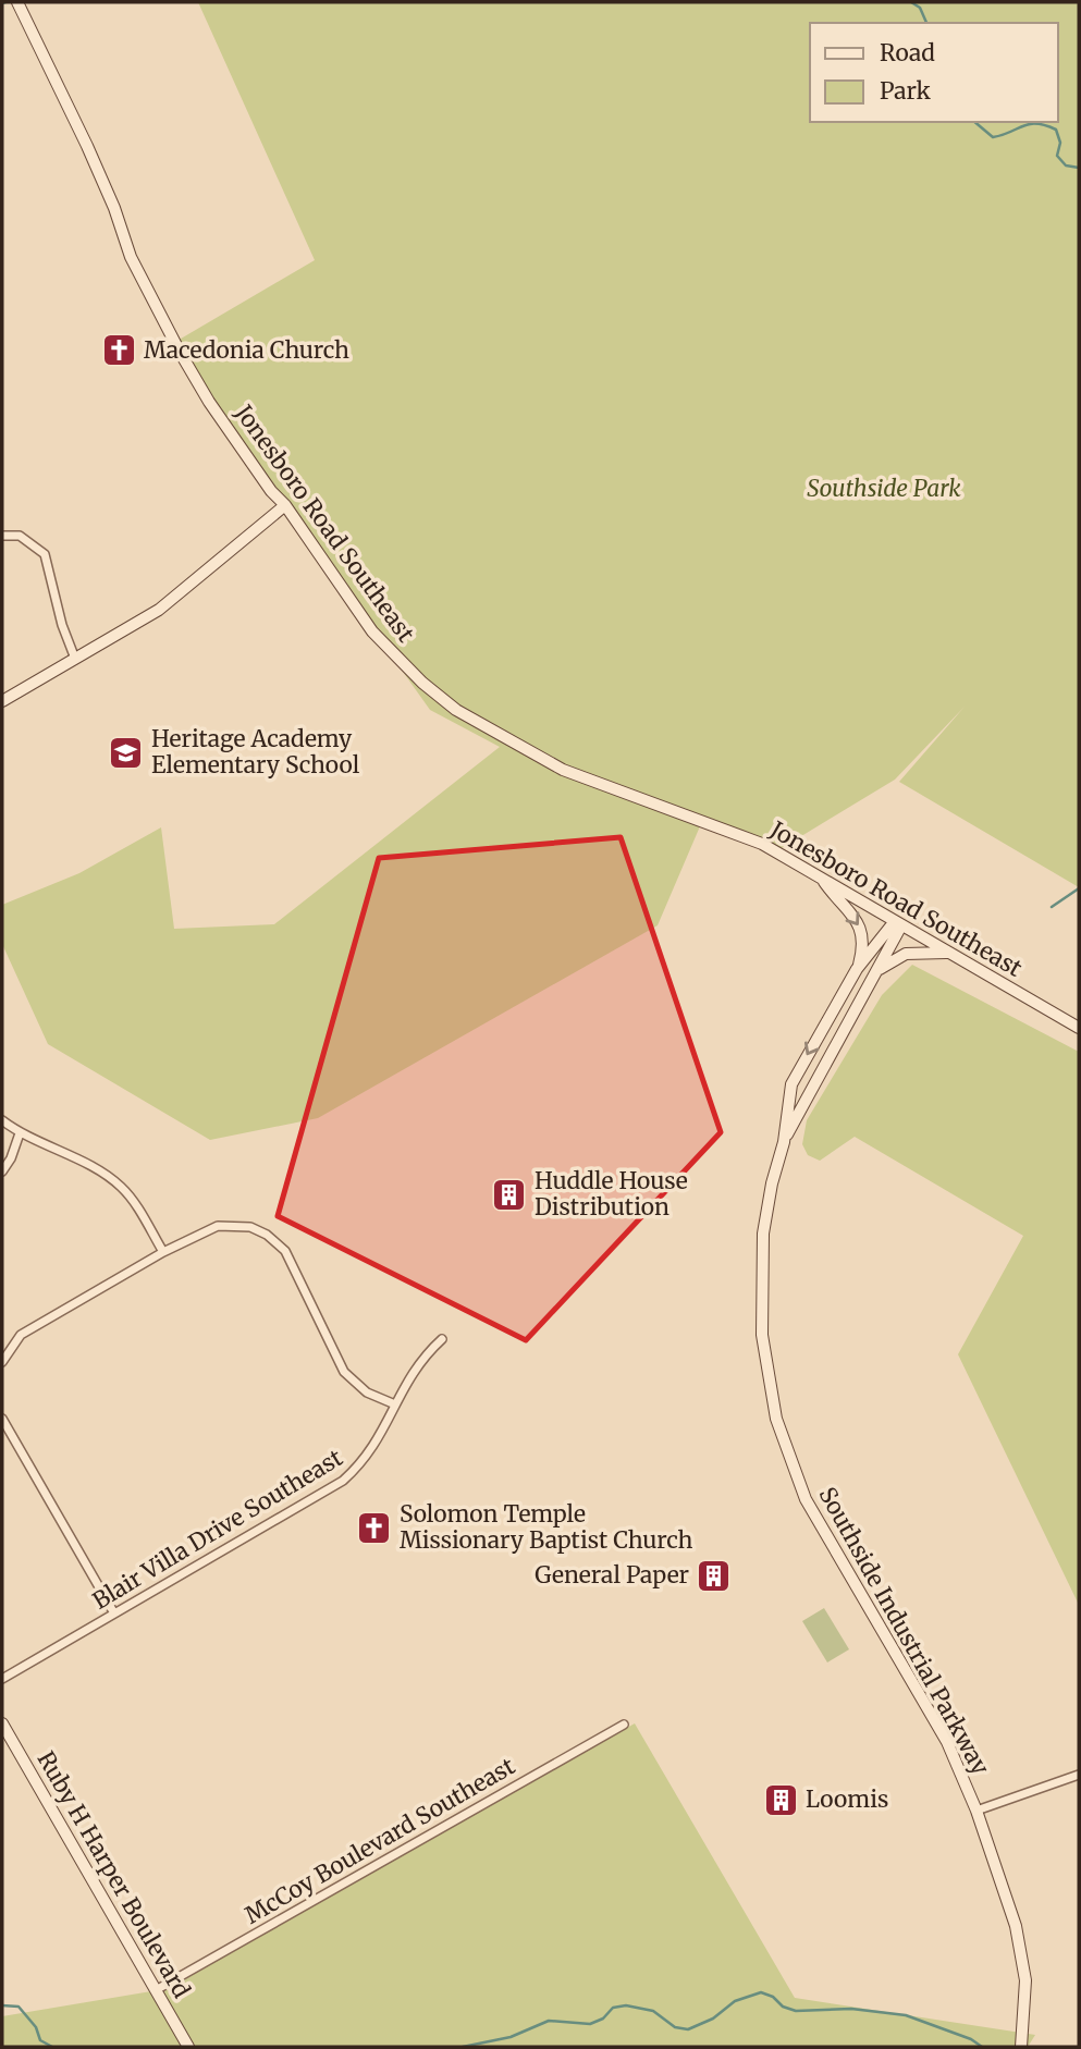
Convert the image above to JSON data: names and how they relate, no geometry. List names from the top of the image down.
{
  "streets": {
    "street": [
      "Jonesboro Road Southeast",
      "Blair Villa Drive Southeast",
      "Southside Industrial Parkway",
      "McCoy Boulevard Southeast",
      "Ruby H Harper Boulevard"
    ]
  },
  "crossings": [
    ["Jonesboro Road Southeast", "Southside Industrial Parkway"],
    ["McCoy Boulevard Southeast", "Ruby H Harper Boulevard"]
  ],
  "parks": ["Southside Park"],
  "places": {
    "church": ["Macedonia Church", "Solomon Temple Missionary Baptist Church"],
    "school or university": ["Heritage Academy Elementary School"],
    "building": ["Huddle House Distribution", "General Paper", "Loomis"]
  },
  "legend": ["Road", "Park"]
}
